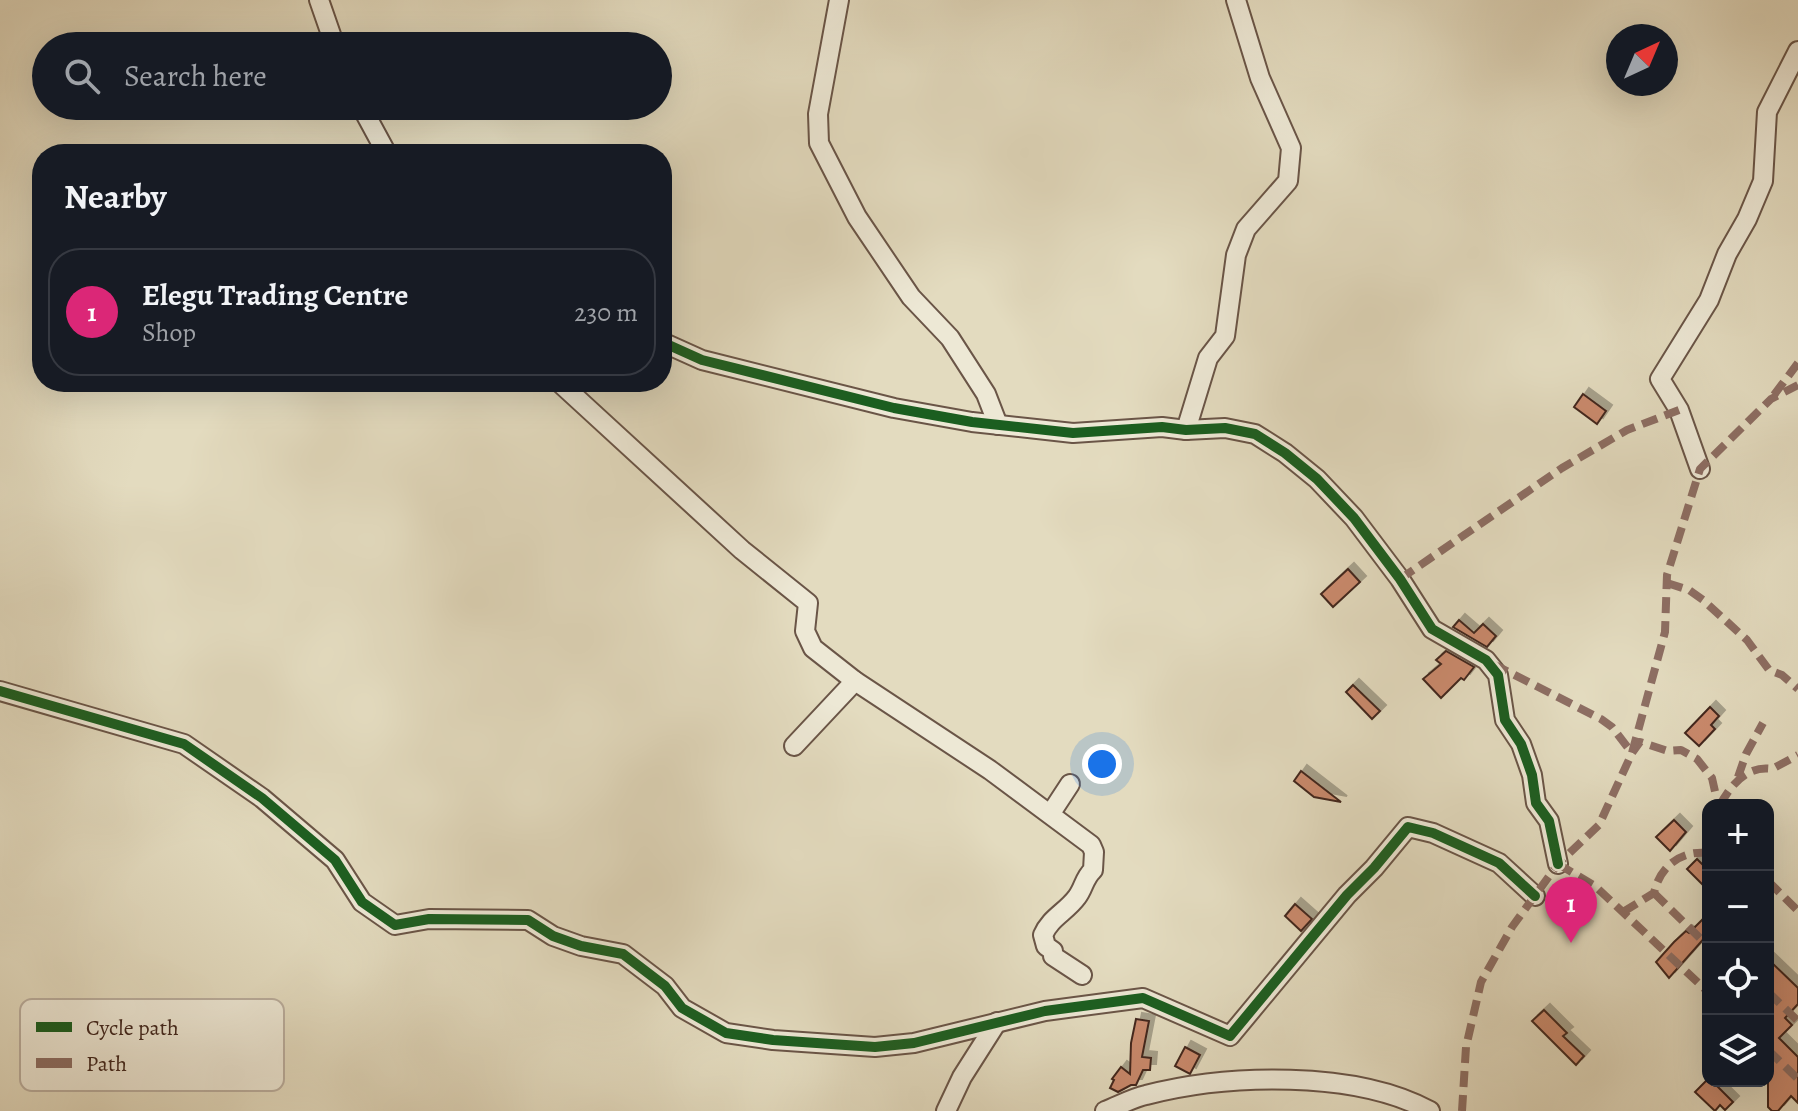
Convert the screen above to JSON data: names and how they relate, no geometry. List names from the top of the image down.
{
  "legend": ["Cycle path", "Path"],
  "north": "top right",
  "page": {
    "search": "Search here",
    "heading": "Nearby",
    "list": [
      {
        "mark": "1",
        "name": "Elegu Trading Centre",
        "note": "Shop",
        "value": "230 m"
      }
    ],
    "map_buttons": ["+", "−"],
    "pins": "1"
  }
}
